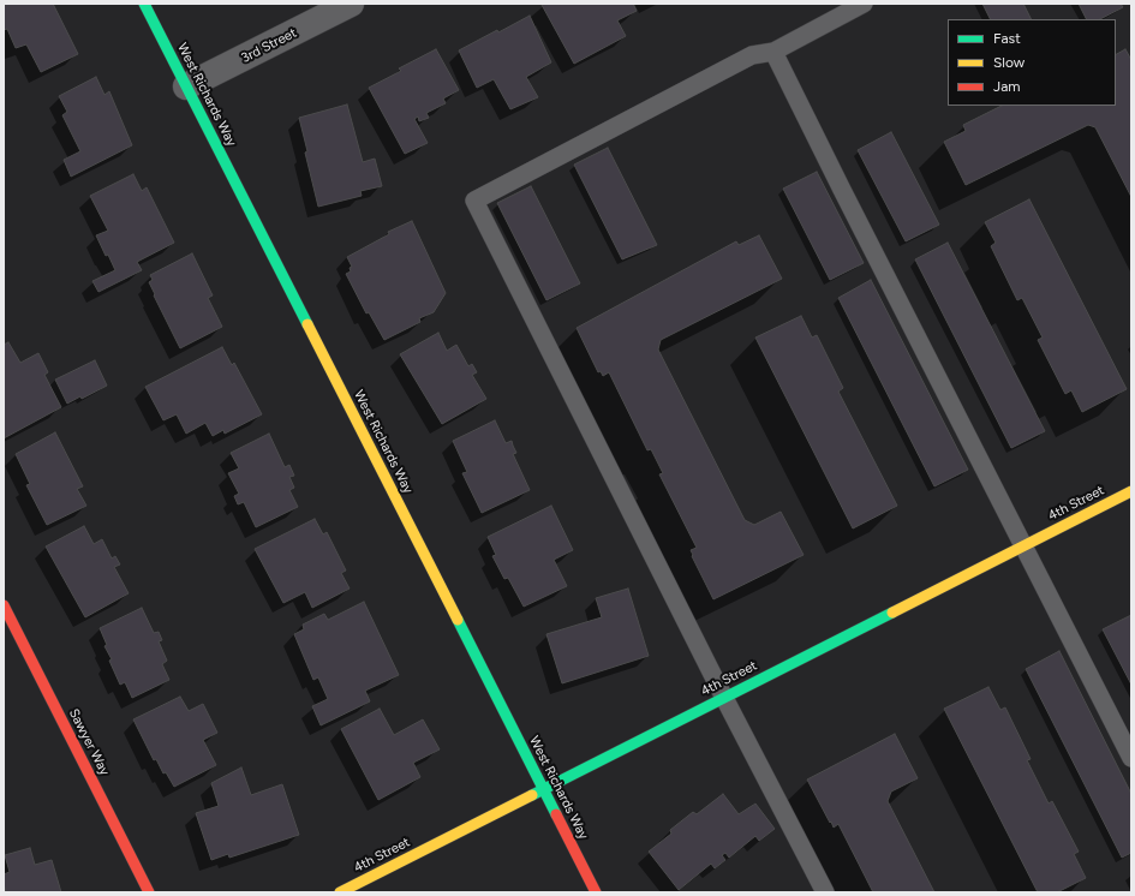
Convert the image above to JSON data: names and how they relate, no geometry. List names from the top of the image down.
{
  "streets": {
    "street": [
      "3rd Street",
      "West Richards Way",
      "4th Street",
      "Sawyer Way"
    ]
  },
  "crossings": [
    ["3rd Street", "West Richards Way"],
    ["West Richards Way", "4th Street"]
  ],
  "legend": ["Fast", "Slow", "Jam"]
}
